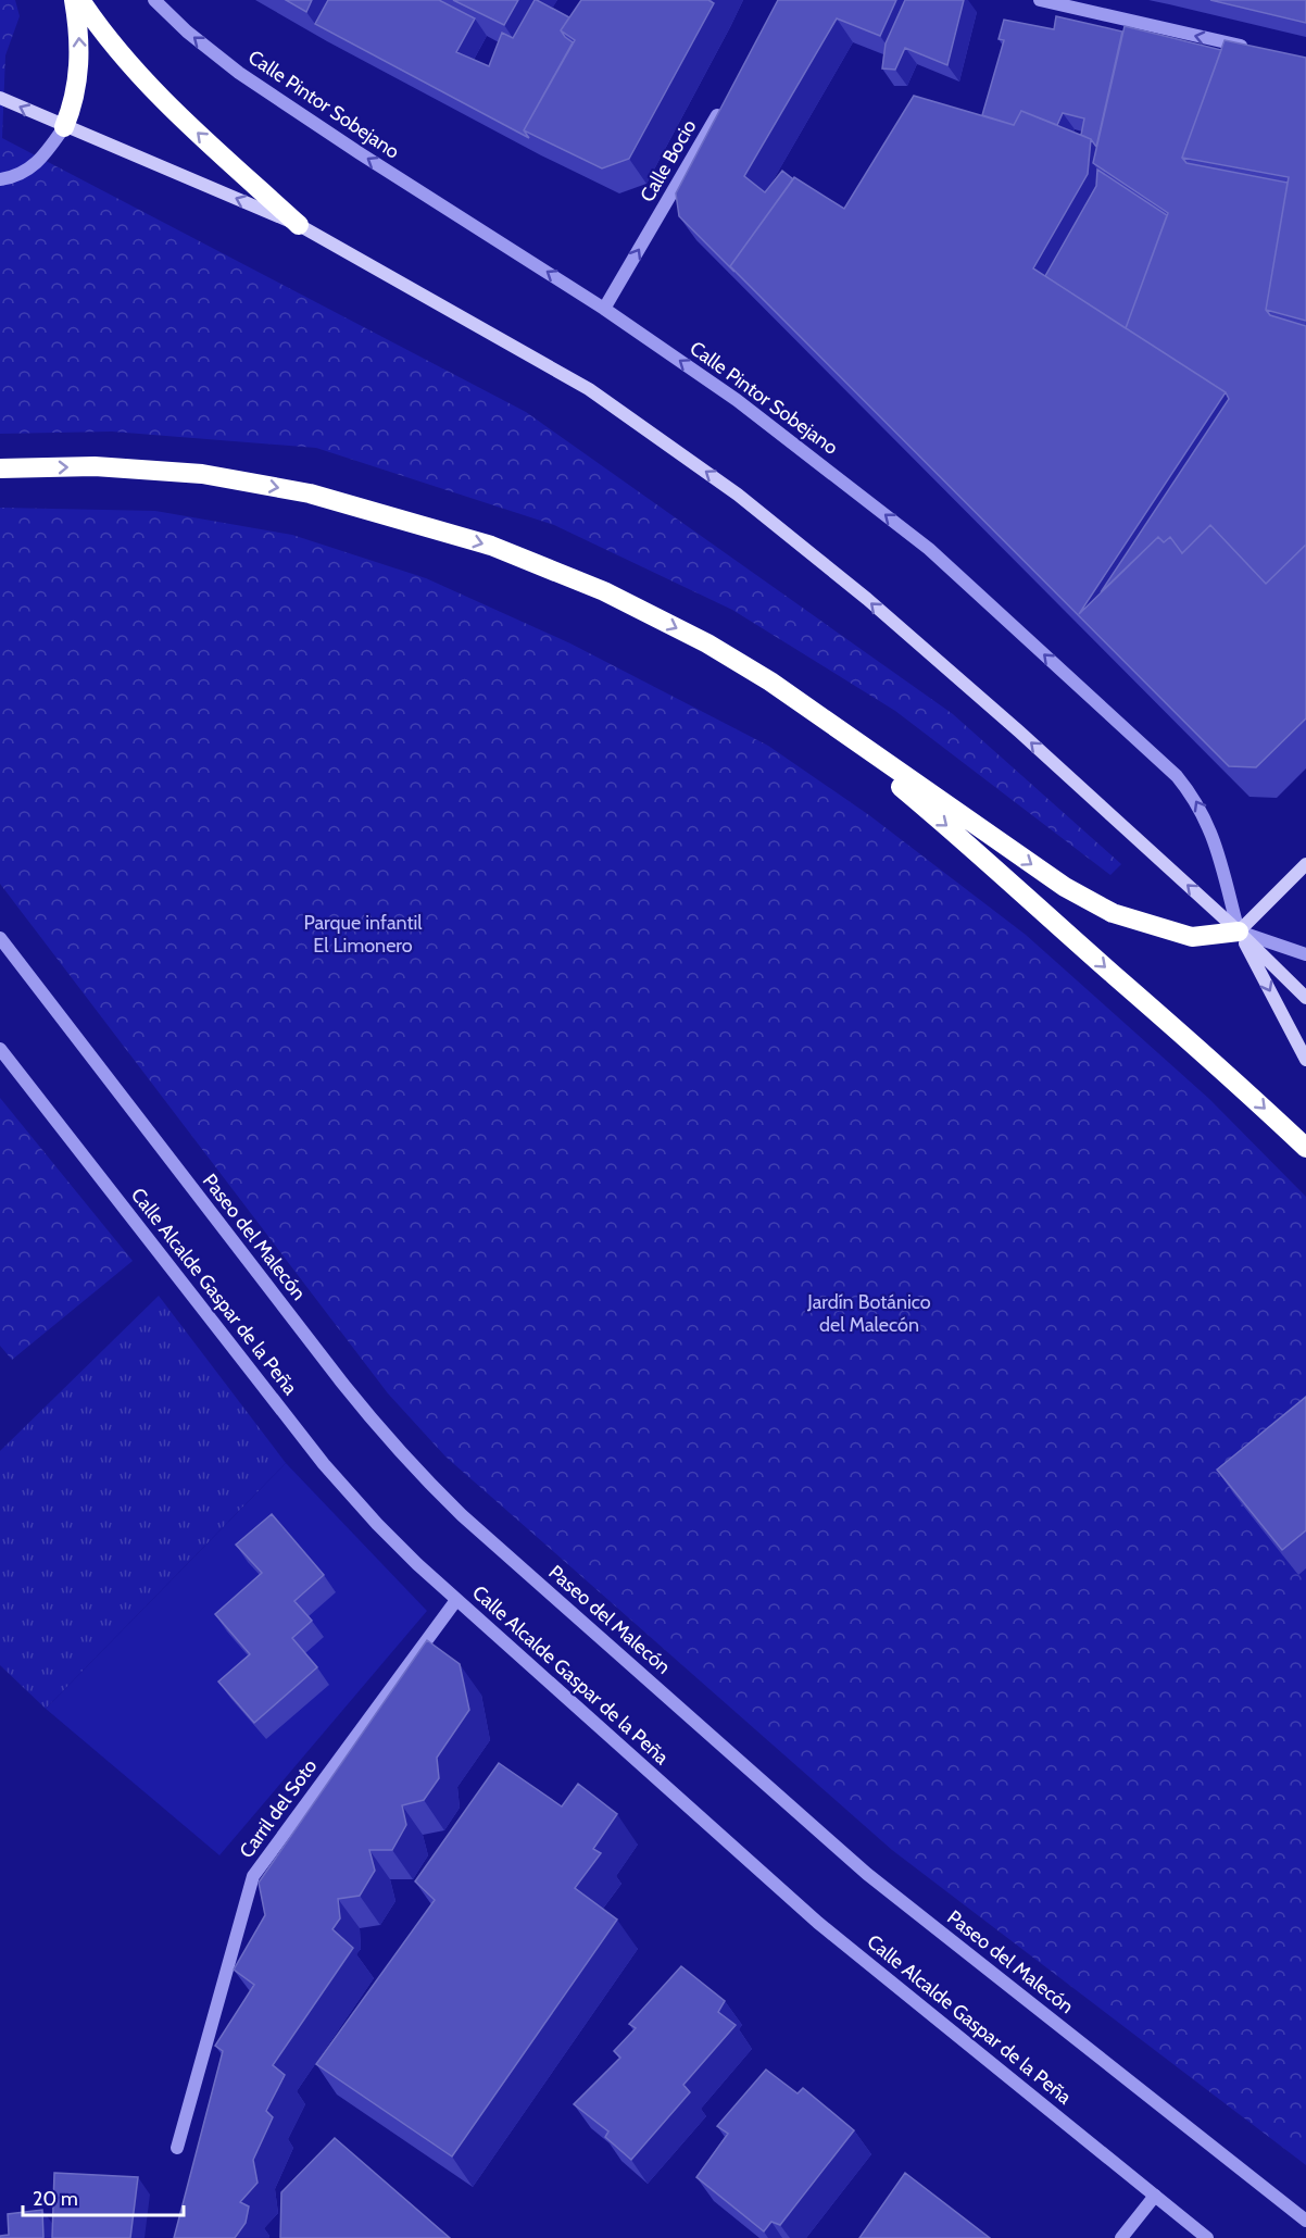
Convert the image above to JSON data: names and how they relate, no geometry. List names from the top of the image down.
{
  "streets": {
    "main road": ["Calle Pintor Sobejano"],
    "street": [
      "Calle Bocio",
      "Paseo del Malecón",
      "Calle Alcalde Gaspar de la Peña",
      "Carril del Soto"
    ]
  },
  "crossings": [
    ["Calle Pintor Sobejano", "Calle Bocio"],
    ["Calle Alcalde Gaspar de la Peña", "Carril del Soto"]
  ],
  "one_way": ["Calle Pintor Sobejano", "Calle Bocio"],
  "parks": ["Parque infantil El Limonero", "Jardín Botánico del Malecón"],
  "scale_bar": "20 m"
}
